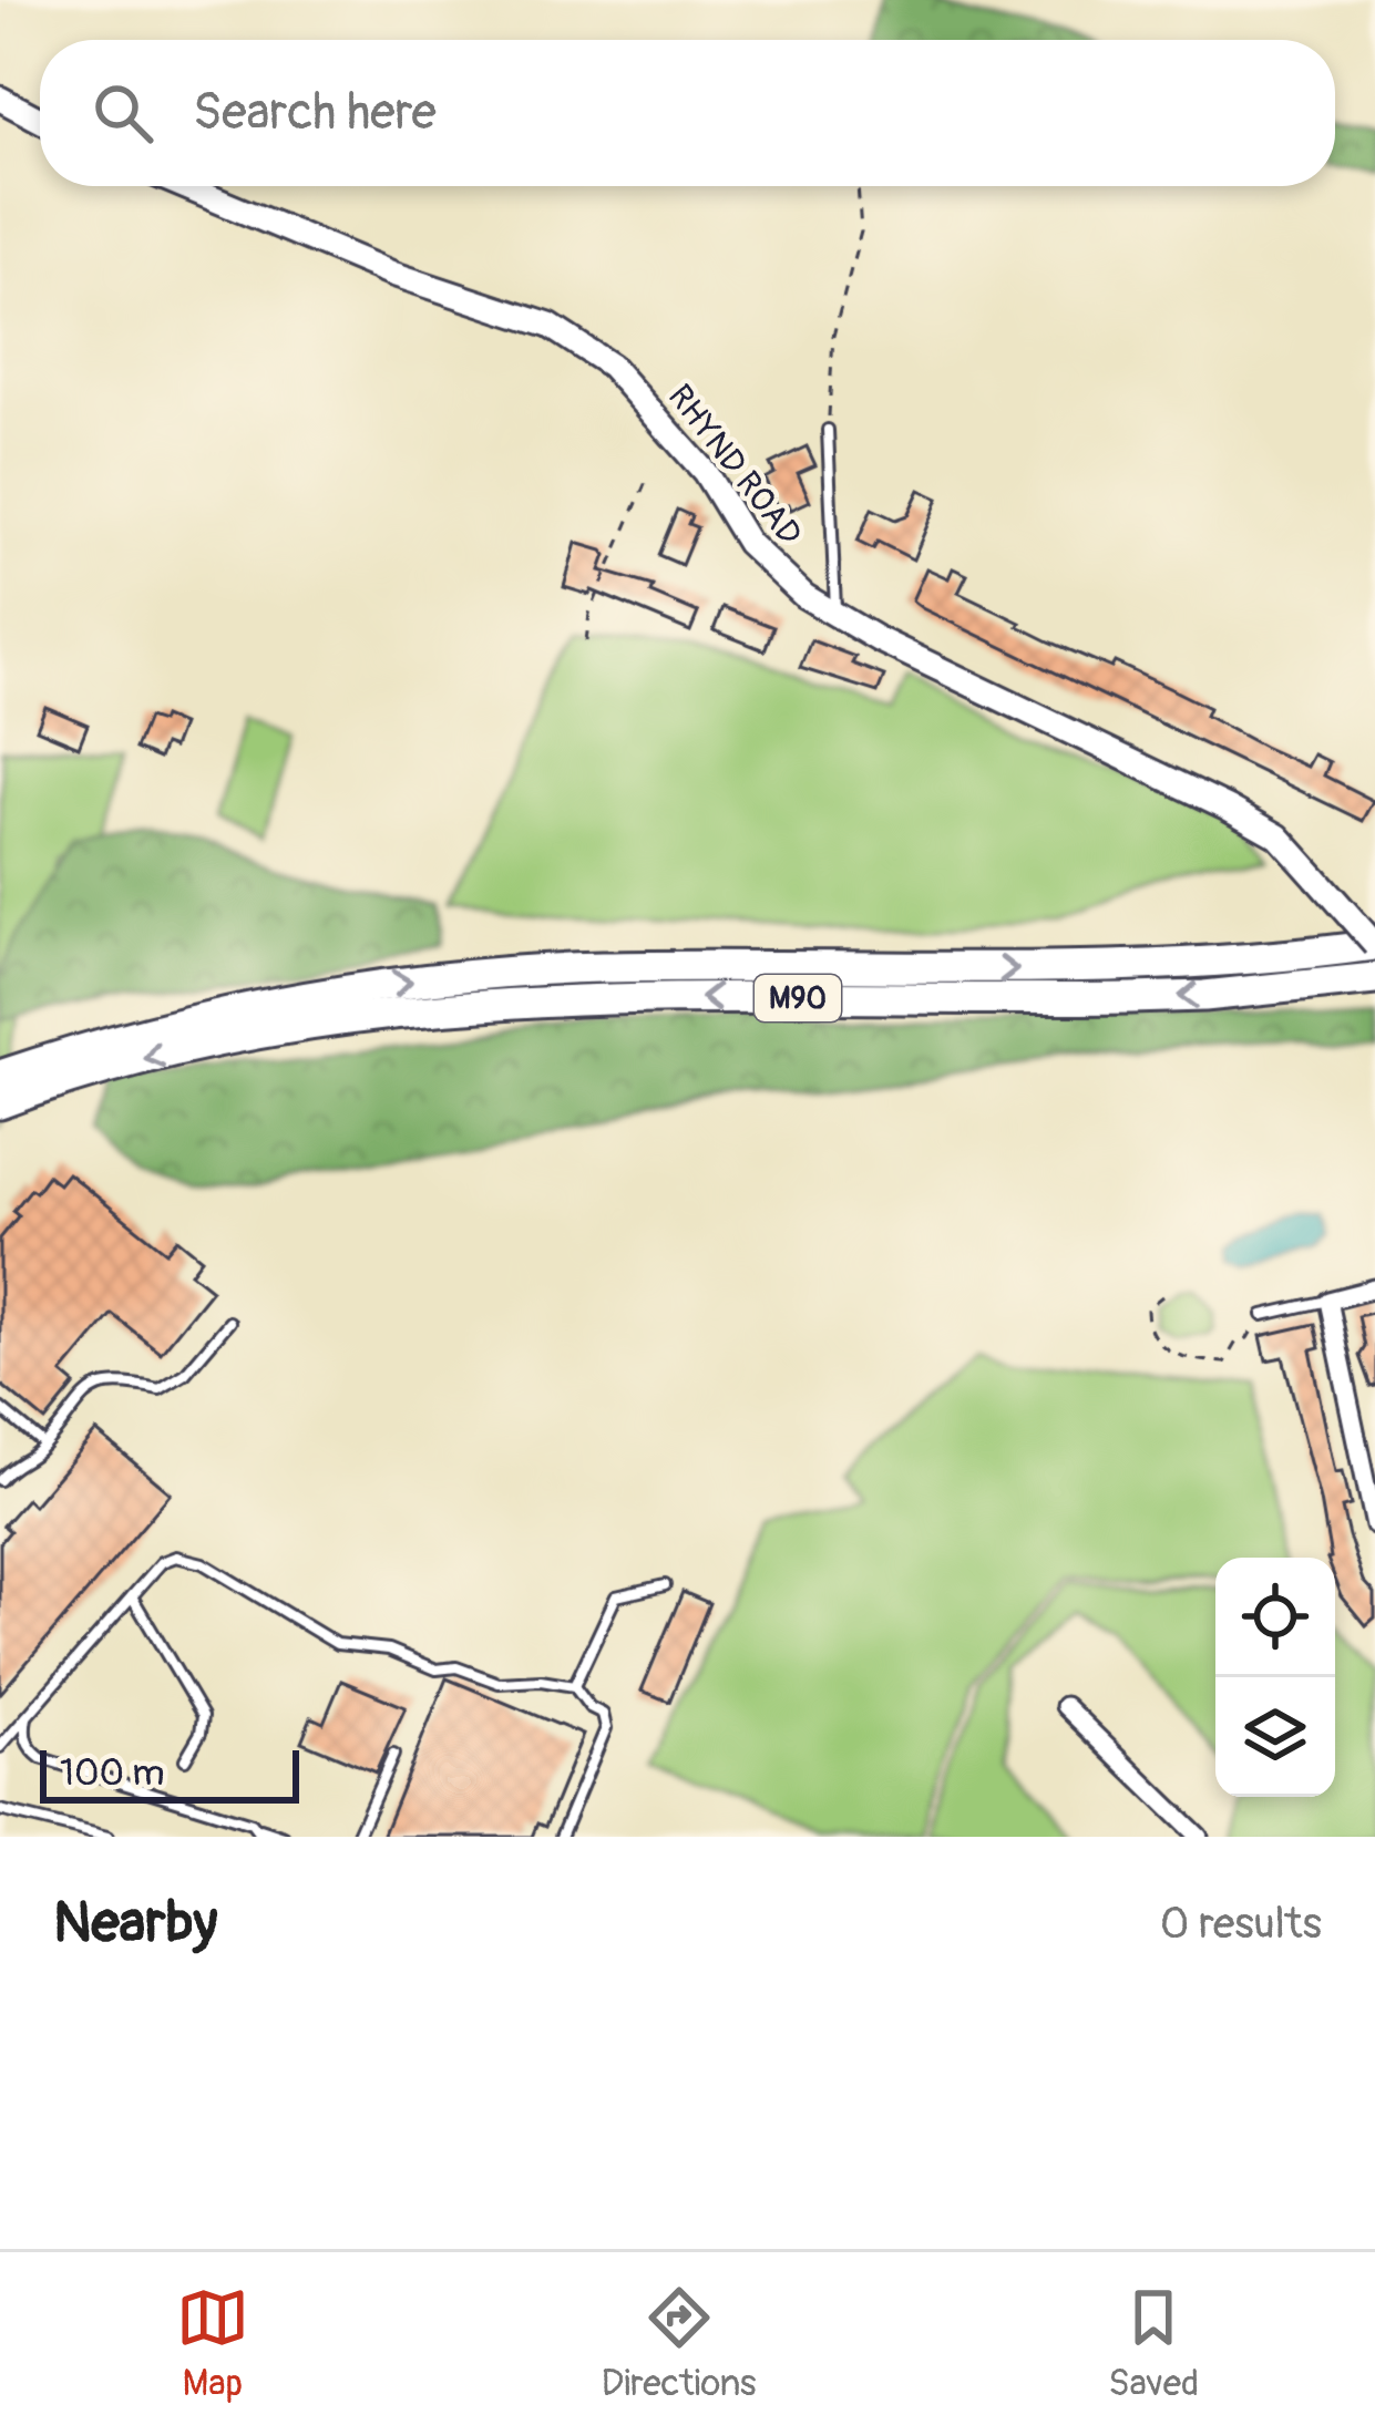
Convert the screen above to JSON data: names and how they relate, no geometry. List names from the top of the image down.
{
  "streets": {
    "highway": ["M90"],
    "street": ["RHYND ROAD"]
  },
  "crossings": [
    ["RHYND ROAD", "M90"]
  ],
  "scale_bar": "100 m",
  "page": {
    "search": "Search here",
    "scale": "100 m",
    "heading": ["Nearby", "0 results"],
    "nav": ["Map", "Directions", "Saved"]
  }
}
